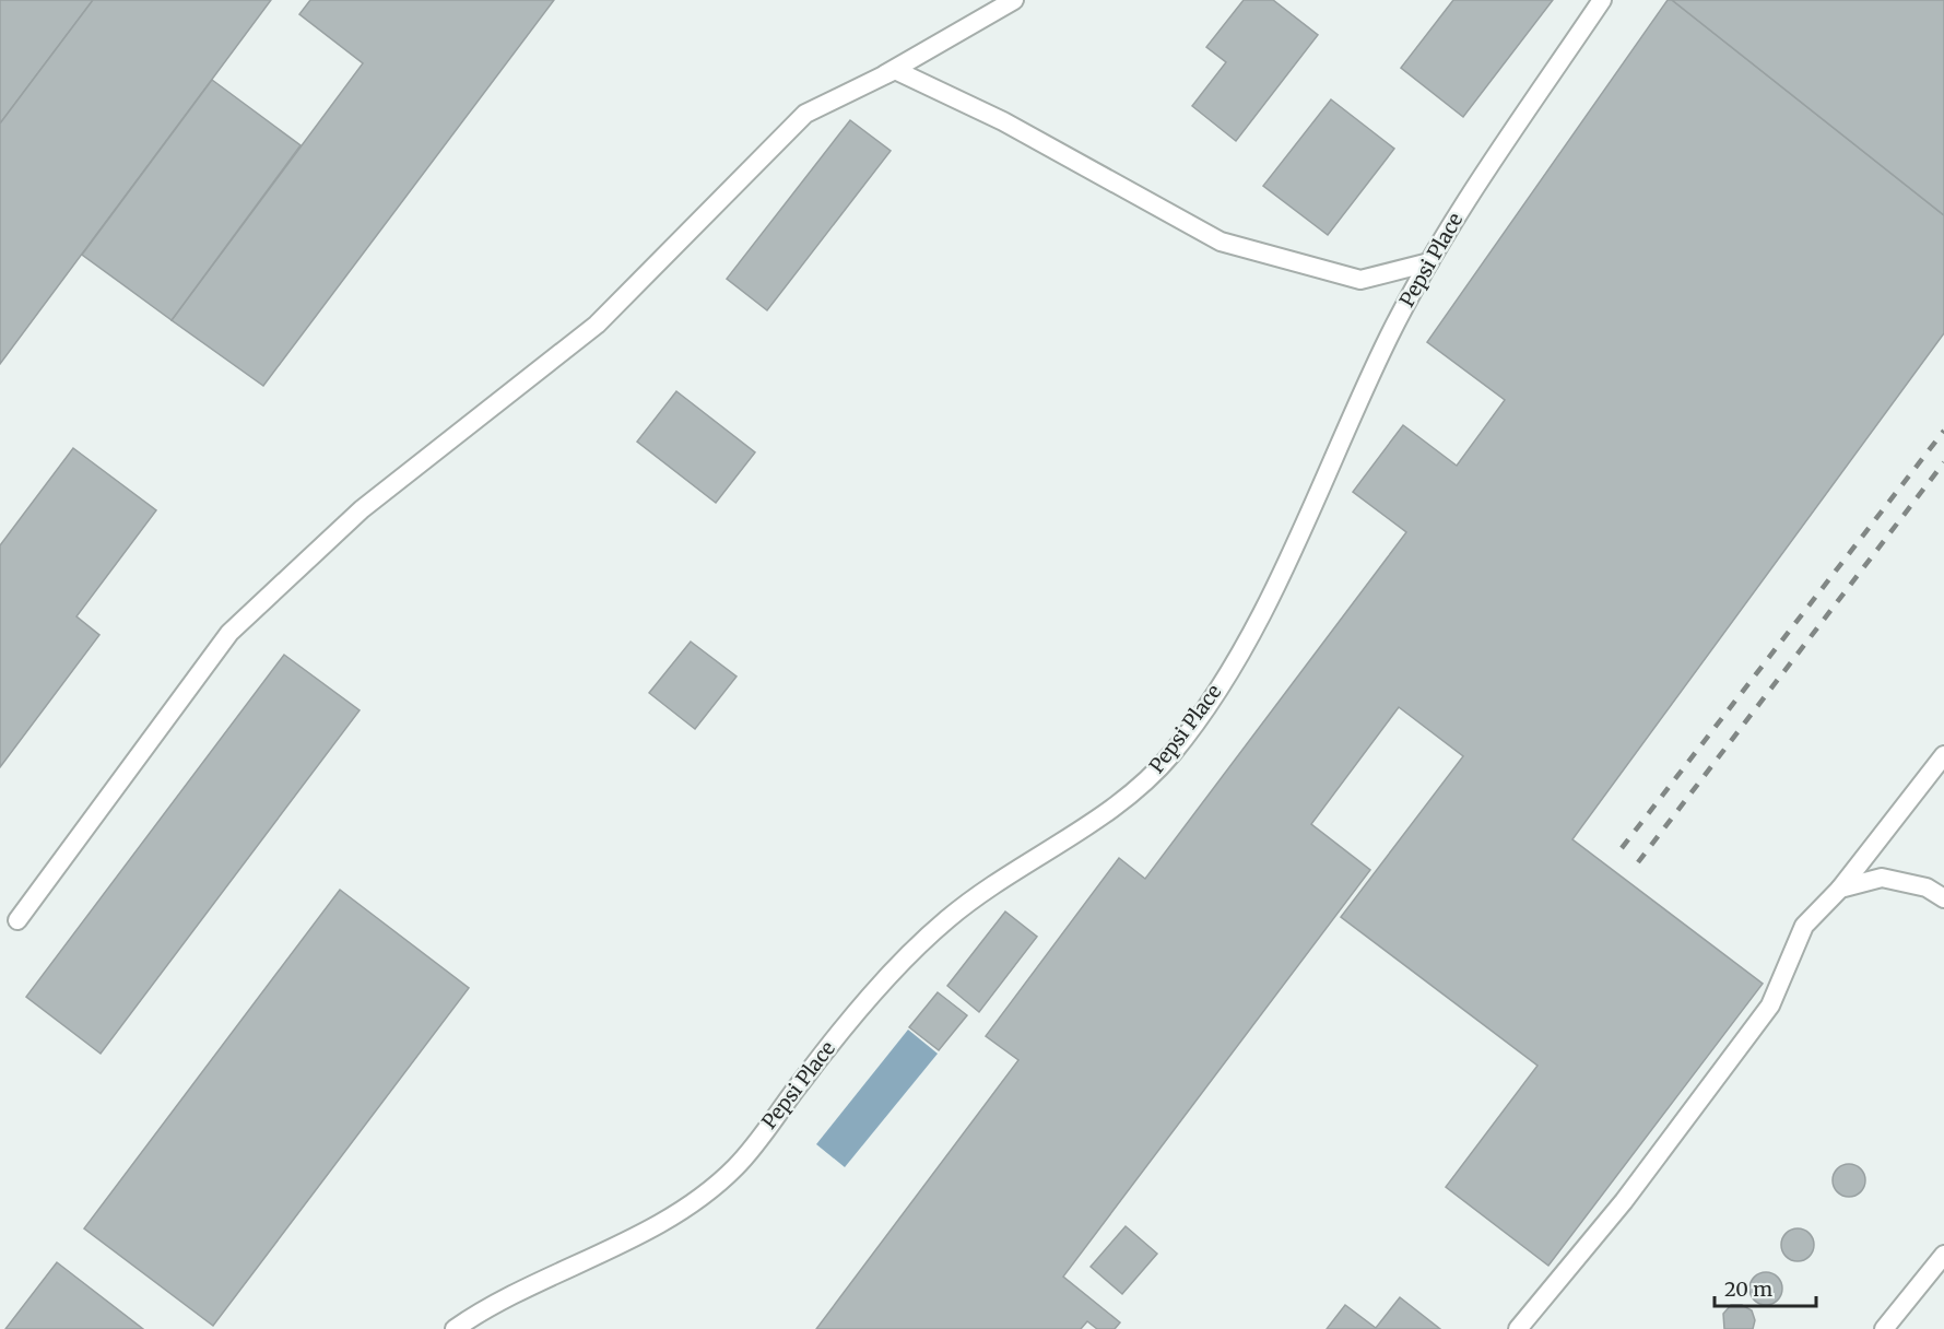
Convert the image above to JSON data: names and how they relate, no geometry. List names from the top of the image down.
{
  "streets": {
    "lane": ["Pepsi Place"]
  },
  "scale_bar": "20 m"
}
